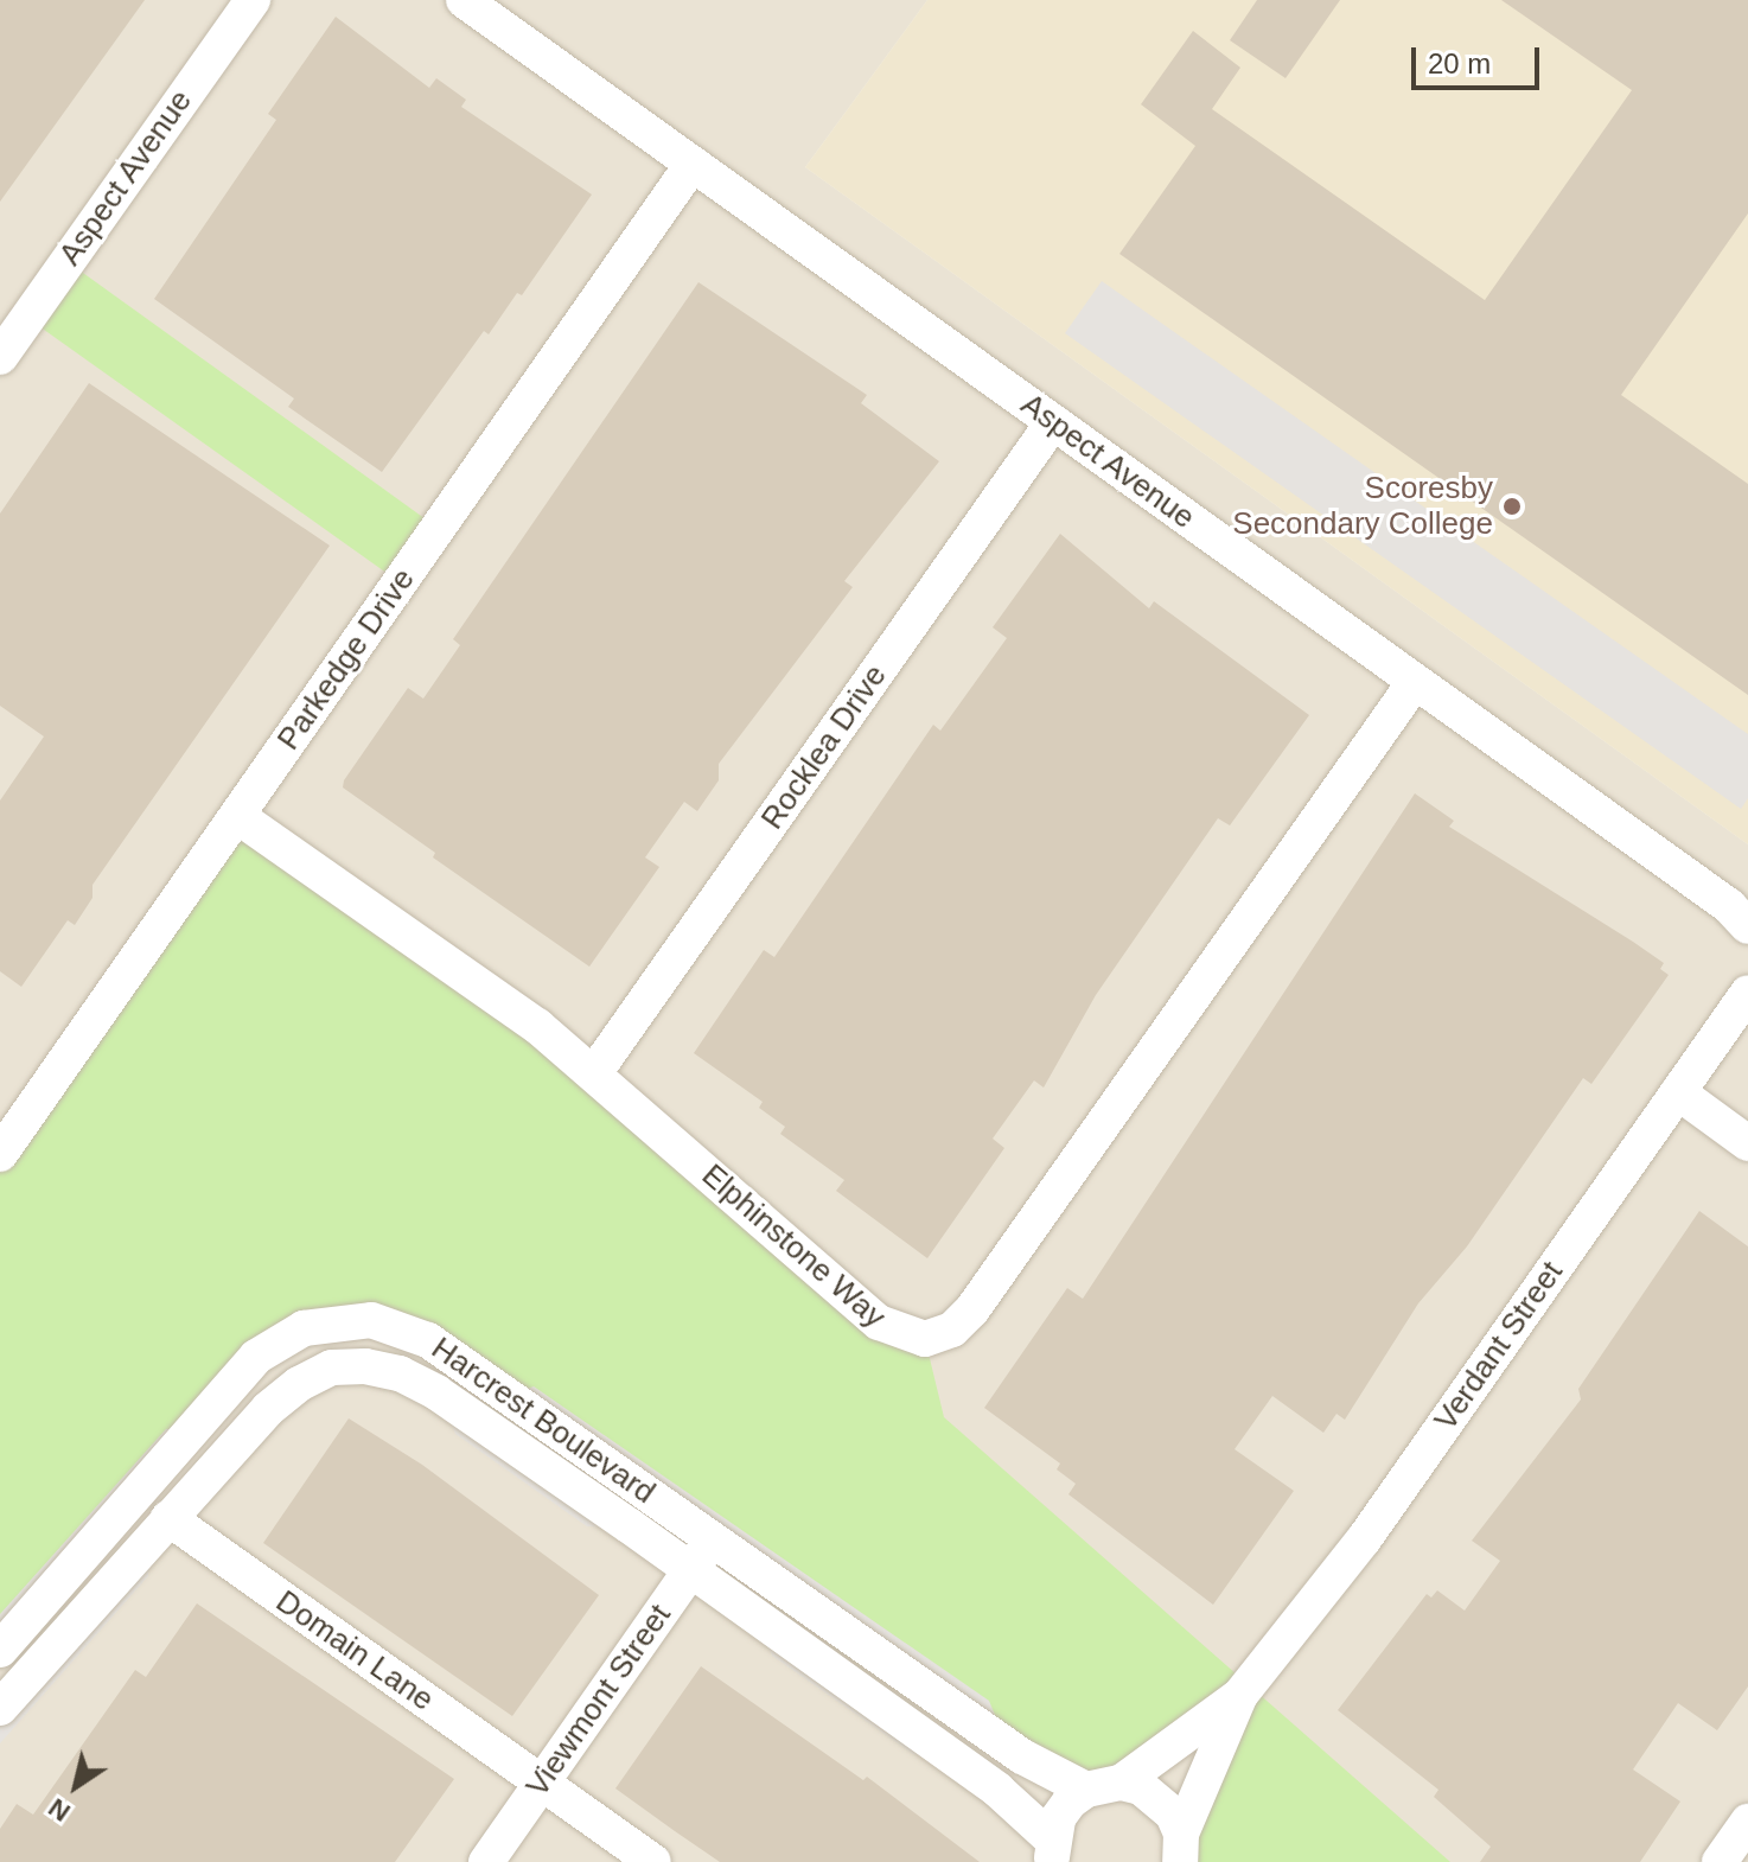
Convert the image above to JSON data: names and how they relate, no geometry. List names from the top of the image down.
{
  "streets": {
    "street": [
      "Aspect Avenue",
      "Parkedge Drive",
      "Rocklea Drive",
      "Elphinstone Way",
      "Verdant Street",
      "Harcrest Boulevard",
      "Domain Lane",
      "Viewmont Street"
    ]
  },
  "crossings": [
    ["Aspect Avenue", "Parkedge Drive"],
    ["Aspect Avenue", "Rocklea Drive"],
    ["Aspect Avenue", "Elphinstone Way"],
    ["Parkedge Drive", "Elphinstone Way"],
    ["Rocklea Drive", "Elphinstone Way"],
    ["Verdant Street", "Harcrest Boulevard"],
    ["Harcrest Boulevard", "Domain Lane"],
    ["Harcrest Boulevard", "Viewmont Street"],
    ["Domain Lane", "Viewmont Street"]
  ],
  "places": ["Scoresby Secondary College"],
  "scale_bar": "20 m",
  "north": "bottom left"
}
